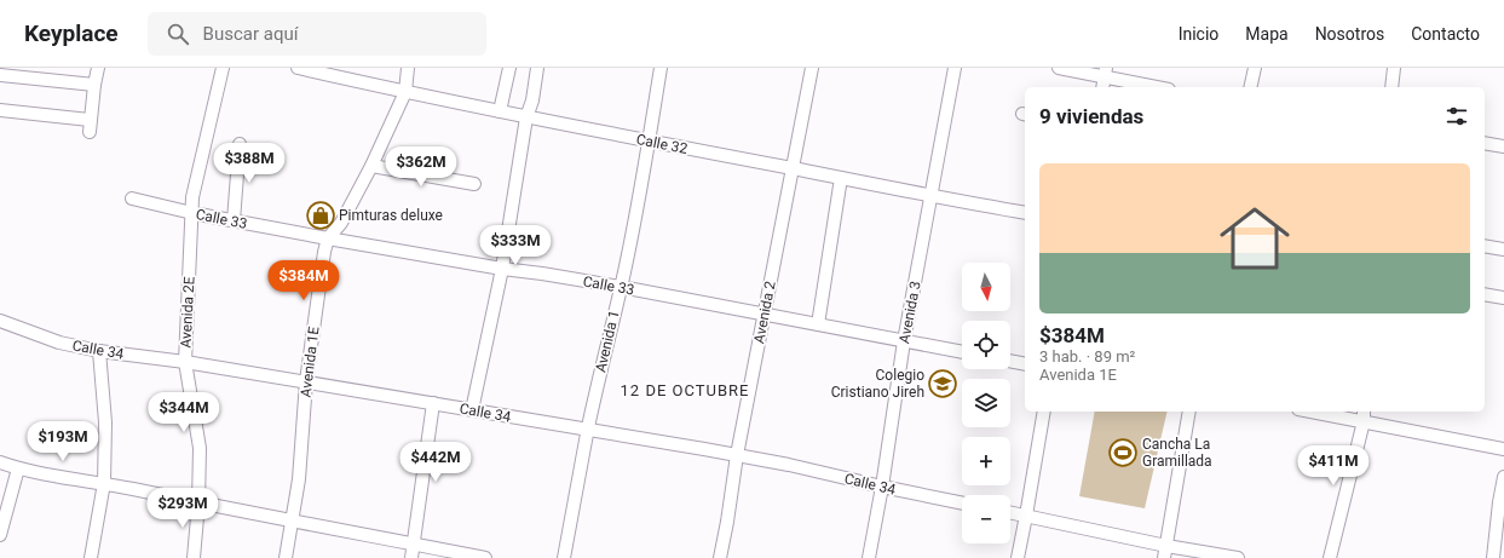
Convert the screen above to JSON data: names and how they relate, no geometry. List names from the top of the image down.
{
  "streets": {
    "street": [
      "Calle 32",
      "Calle 33",
      "Avenida 2E",
      "Avenida 2",
      "Avenida 3",
      "Avenida 1",
      "Calle 34",
      "Avenida 1E"
    ]
  },
  "crossings": [
    ["Calle 32", "Avenida 2"],
    ["Calle 32", "Avenida 3"],
    ["Calle 32", "Avenida 1"],
    ["Calle 32", "Avenida 1E"],
    ["Calle 33", "Avenida 2E"],
    ["Calle 33", "Avenida 2"],
    ["Calle 33", "Avenida 3"],
    ["Calle 33", "Avenida 1"],
    ["Calle 33", "Avenida 1E"],
    ["Avenida 2E", "Calle 34"],
    ["Avenida 2", "Calle 34"],
    ["Avenida 3", "Calle 34"],
    ["Avenida 1", "Calle 34"],
    ["Calle 34", "Avenida 1E"]
  ],
  "districts": ["12 DE OCTUBRE"],
  "places": {
    "shop": ["Pimturas deluxe"],
    "school or university": ["Colegio Cristiano Jireh"],
    "sports": ["Cancha La Gramillada"]
  },
  "north": "bottom",
  "page": {
    "header": "Keyplace",
    "search": "Buscar aquí",
    "nav": [
      "Inicio",
      "Mapa",
      "Nosotros",
      "Contacto"
    ],
    "heading": "9 viviendas",
    "price": [
      "$388M",
      "$362M",
      "$333M",
      "$384M",
      "$344M",
      "$193M",
      "$442M",
      "$411M",
      "$293M"
    ],
    "list": [
      {
        "name": "$384M",
        "note": "3 hab. · 89 m² · Avenida 1E"
      }
    ],
    "map_buttons": ["+", "−"]
  }
}
